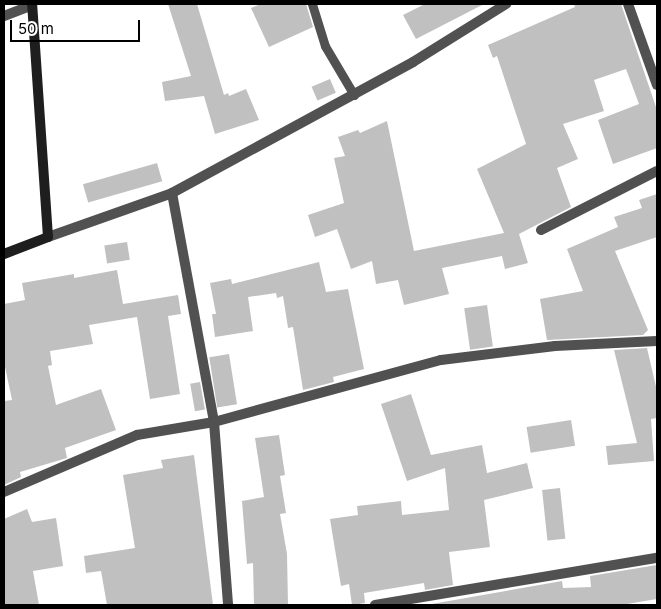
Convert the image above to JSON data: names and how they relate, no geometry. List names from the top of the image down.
{
  "scale_bar": "50 m"
}
